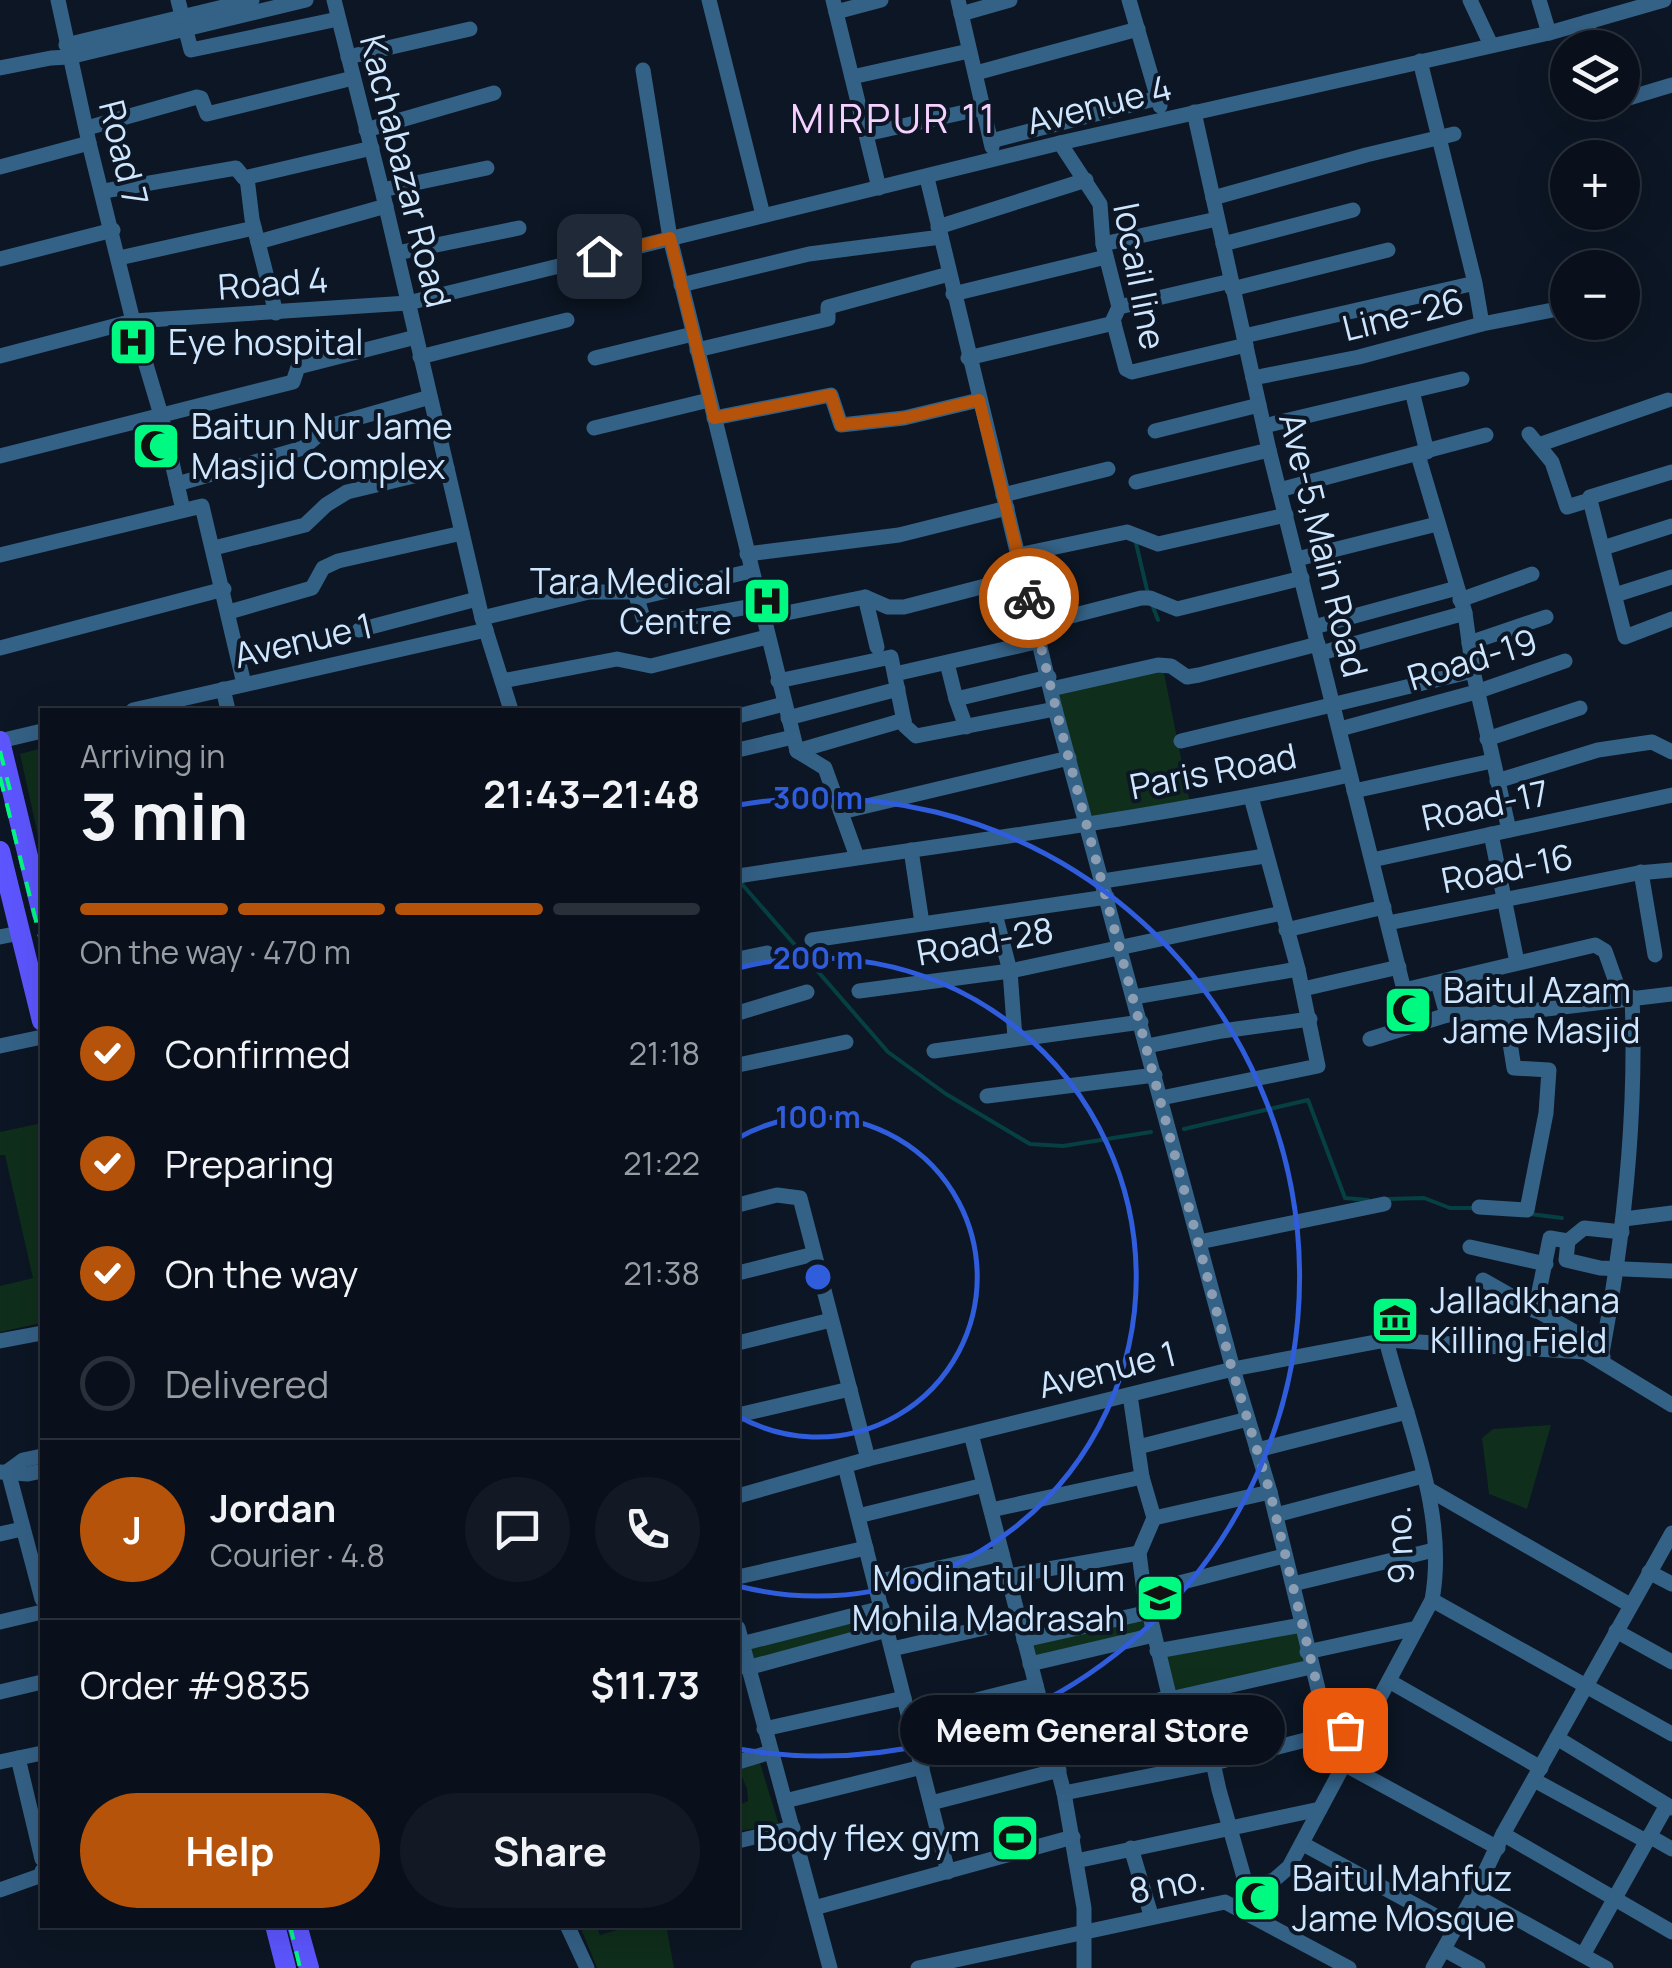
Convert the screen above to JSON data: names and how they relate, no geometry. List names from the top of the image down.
{
  "streets": {
    "street": [
      "Avenue 4",
      "Road 7",
      "Kachabazar Road",
      "locail line",
      "Road 4",
      "Line-26",
      "Ave-5,Main Road",
      "Avenue 1",
      "Road-19",
      "Paris Road",
      "Road-17",
      "Road-16",
      "Road-28",
      "9 no.",
      "8 no."
    ]
  },
  "crossings": [
    ["Avenue 4", "Kachabazar Road"],
    ["Avenue 4", "locail line"],
    ["Avenue 4", "Road 4"],
    ["Avenue 4", "Ave-5,Main Road"],
    ["Avenue 4", "Paris Road"],
    ["Road 7", "Road 4"],
    ["Kachabazar Road", "Road 4"],
    ["Kachabazar Road", "Avenue 1"],
    ["locail line", "Ave-5,Main Road"],
    ["Line-26", "Ave-5,Main Road"],
    ["Ave-5,Main Road", "Road-19"],
    ["Ave-5,Main Road", "Paris Road"],
    ["Ave-5,Main Road", "Road-17"],
    ["Ave-5,Main Road", "Road-16"],
    ["Avenue 1", "Paris Road"],
    ["Avenue 1", "9 no."],
    ["Paris Road", "Road-28"],
    ["Road-16", "Road-28"],
    ["9 no.", "8 no."]
  ],
  "districts": ["MIRPUR 11"],
  "places": {
    "hospital": ["Eye hospital", "Tara Medical Centre"],
    "mosque": ["Baitun Nur Jame Masjid Complex", "Baitul Azam Jame Masjid", "Baitul Mahfuz Jame Mosque"],
    "museum": ["Jalladkhana Killing Field"],
    "school or university": ["Modinatul Ulum Mohila Madrasah"],
    "other": ["Meem General Store"],
    "sports": ["Body flex gym"]
  },
  "page": {
    "map_buttons": ["+", "−"],
    "heading": ["3 min", "Arriving in", "21:43–21:48"],
    "panel": [
      "Jordan",
      "Courier · 4.8",
      "Order #9835",
      "$11.73"
    ],
    "bar": "On the way · 470 m",
    "list": [
      ["Confirmed", "21:18"],
      ["Preparing", "21:22"],
      ["On the way", "21:38"],
      "Delivered"
    ],
    "round": "J",
    "bubble": "Meem General Store",
    "buttons": ["Help", "Share"]
  },
  "rings": ["300 m", "200 m", "100 m"]
}
